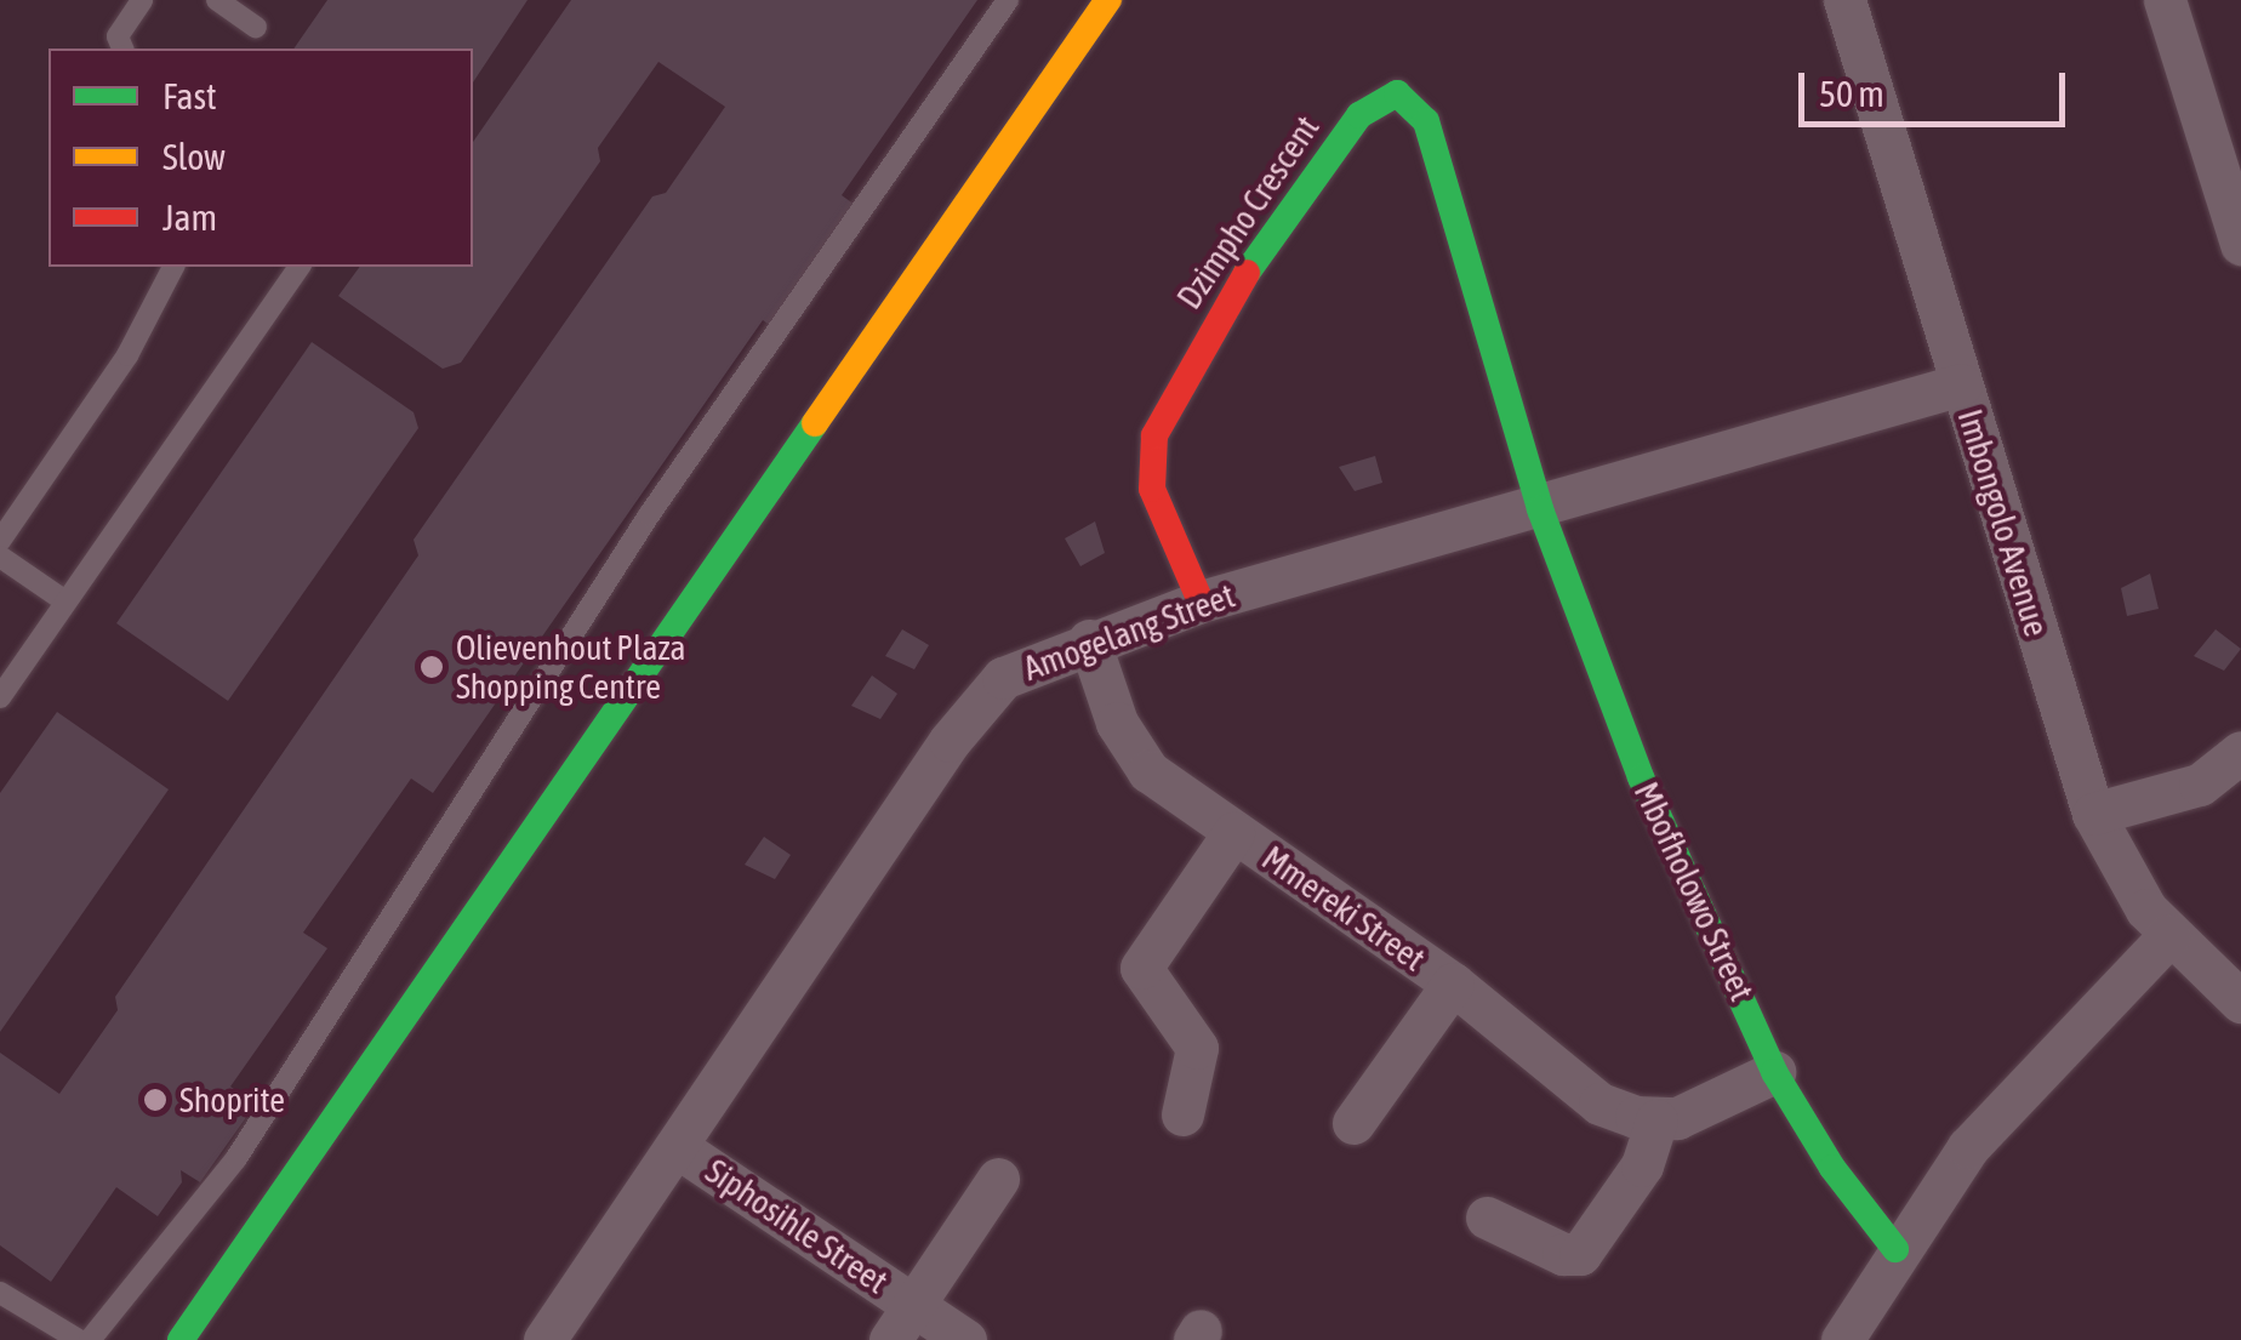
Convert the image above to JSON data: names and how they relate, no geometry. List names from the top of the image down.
{
  "streets": {
    "street": [
      "Dzimpho Crescent",
      "Imbongolo Avenue",
      "Amogelang Street",
      "Mbofholowo Street",
      "Mmereki Street",
      "Siphosihle Street"
    ]
  },
  "crossings": [
    ["Dzimpho Crescent", "Amogelang Street"],
    ["Dzimpho Crescent", "Mbofholowo Street"],
    ["Imbongolo Avenue", "Amogelang Street"],
    ["Amogelang Street", "Mbofholowo Street"],
    ["Amogelang Street", "Mmereki Street"],
    ["Amogelang Street", "Siphosihle Street"]
  ],
  "places": ["Olievenhout Plaza Shopping Centre", "Shoprite"],
  "legend": ["Fast", "Slow", "Jam"],
  "scale_bar": "50 m"
}
